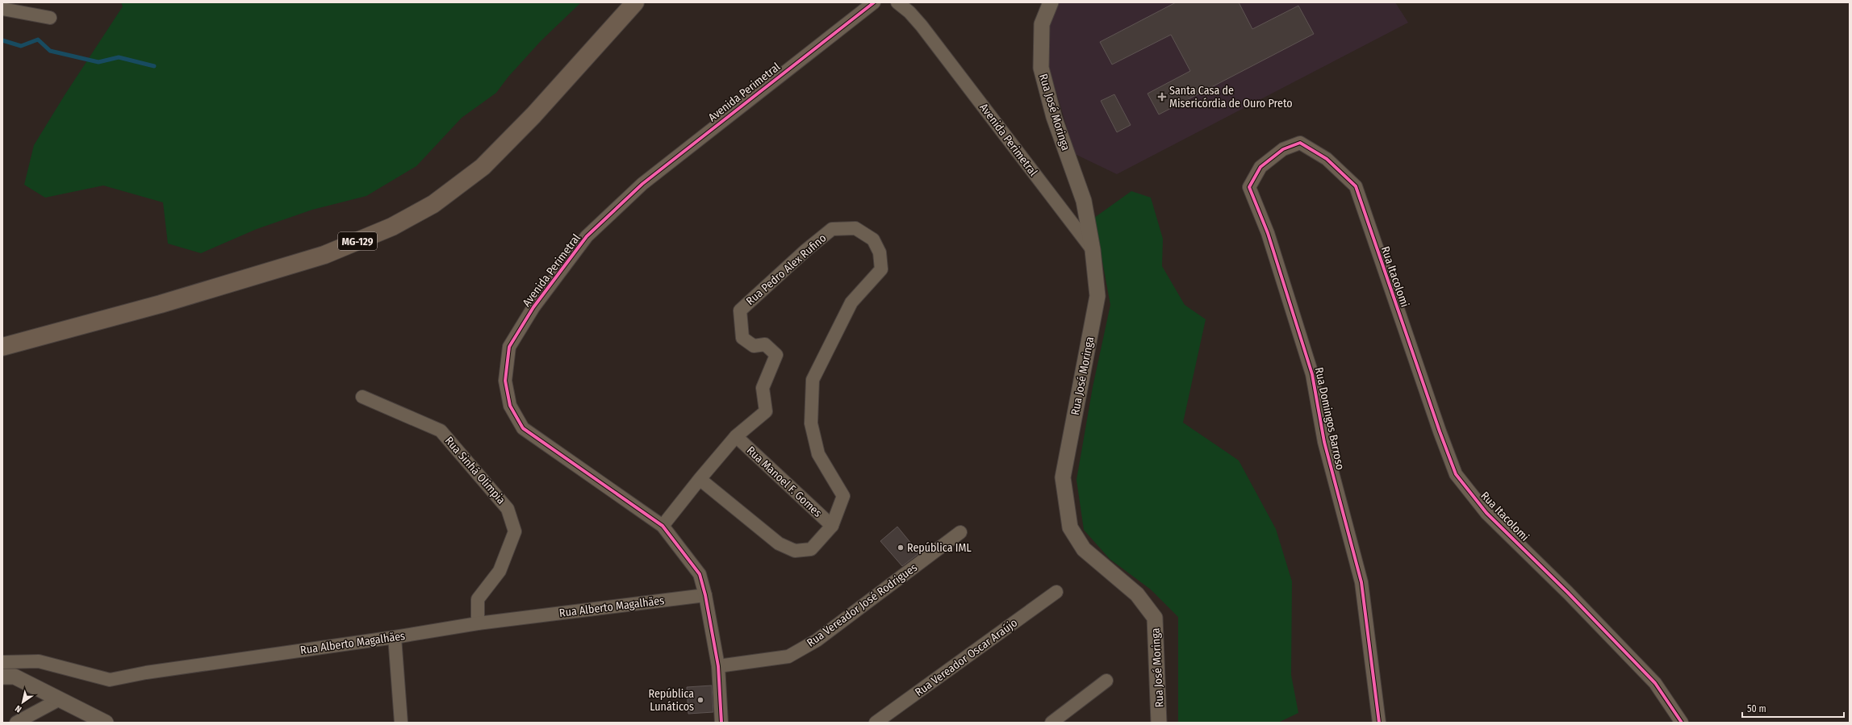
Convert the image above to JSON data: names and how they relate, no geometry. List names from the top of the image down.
{
  "streets": {
    "main road": ["MG-129"],
    "street": [
      "Avenida Perimetral",
      "Rua José Moringa",
      "Rua Pedro Alex Rufino",
      "Rua Itacolomi",
      "Rua Domingos Barroso",
      "Rua Sinhá Olímpia",
      "Rua Manoel F. Gomes",
      "Rua Vereador José Rodrigues",
      "Rua Alberto Magalhães",
      "Rua Vereador Oscar Araújo"
    ]
  },
  "crossings": [
    ["Avenida Perimetral", "Rua José Moringa"],
    ["Avenida Perimetral", "Rua Vereador José Rodrigues"],
    ["Avenida Perimetral", "Rua Alberto Magalhães"],
    ["Rua Pedro Alex Rufino", "Rua Manoel F. Gomes"],
    ["Rua Itacolomi", "Rua Domingos Barroso"],
    ["Rua Sinhá Olímpia", "Rua Alberto Magalhães"]
  ],
  "places": {
    "health": ["Santa Casa de Misericórdia de Ouro Preto"],
    "other": ["República IML", "República Lunáticos"]
  },
  "scale_bar": "50 m",
  "north": "bottom left"
}
